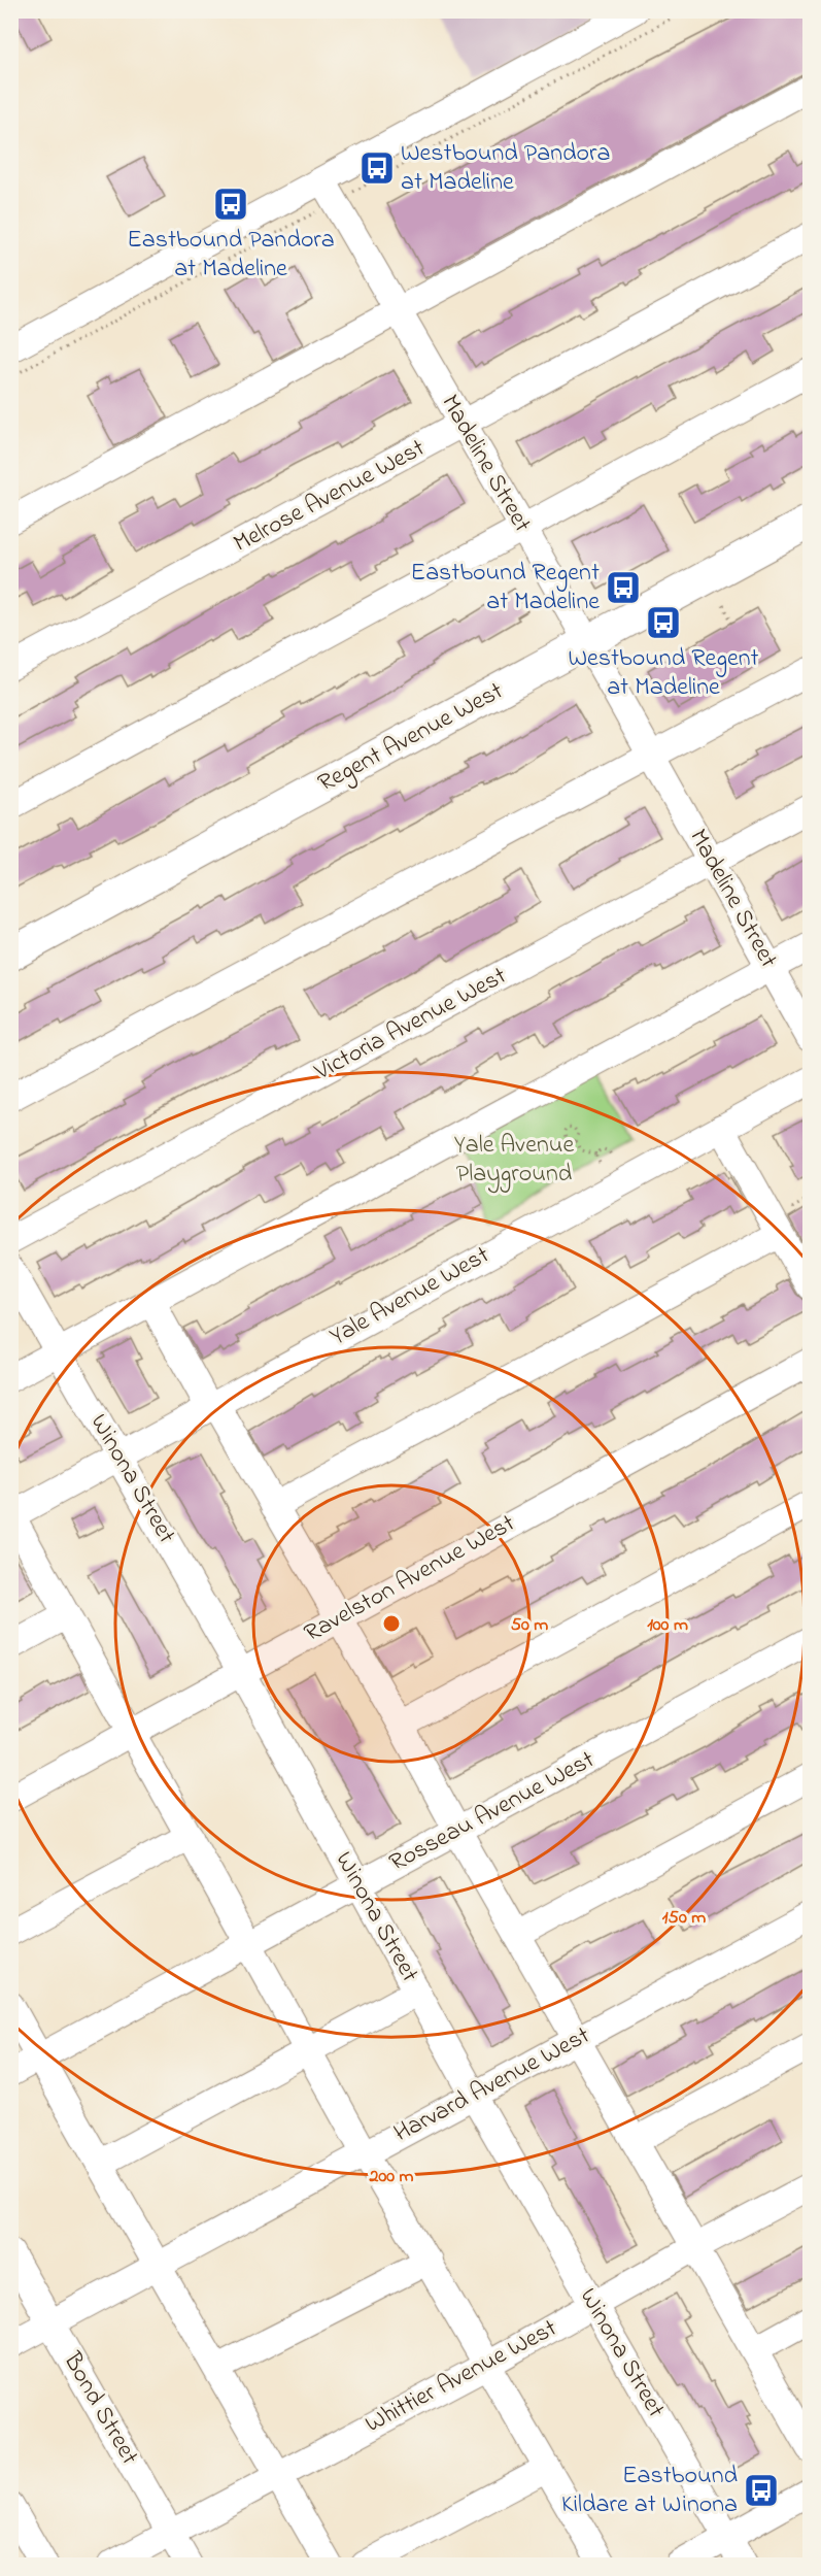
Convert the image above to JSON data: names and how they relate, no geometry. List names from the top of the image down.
{
  "streets": {
    "main road": ["Regent Avenue West"],
    "street": [
      "Madeline Street",
      "Melrose Avenue West",
      "Victoria Avenue West",
      "Yale Avenue West",
      "Winona Street",
      "Ravelston Avenue West",
      "Rosseau Avenue West",
      "Harvard Avenue West",
      "Whittier Avenue West",
      "Bond Street"
    ]
  },
  "crossings": [
    ["Madeline Street", "Melrose Avenue West"],
    ["Madeline Street", "Regent Avenue West"],
    ["Madeline Street", "Victoria Avenue West"],
    ["Yale Avenue West", "Winona Street"],
    ["Winona Street", "Ravelston Avenue West"],
    ["Winona Street", "Rosseau Avenue West"],
    ["Winona Street", "Harvard Avenue West"],
    ["Winona Street", "Whittier Avenue West"],
    ["Harvard Avenue West", "Bond Street"],
    ["Whittier Avenue West", "Bond Street"]
  ],
  "parks": ["Yale Avenue Playground"],
  "places": {
    "bus stop": [
      "Westbound Pandora at Madeline",
      "Eastbound Pandora at Madeline",
      "Eastbound Regent at Madeline",
      "Westbound Regent at Madeline",
      "Eastbound Kildare at Winona"
    ]
  },
  "rings": [
    "50 m",
    "100 m",
    "150 m",
    "200 m"
  ]
}
